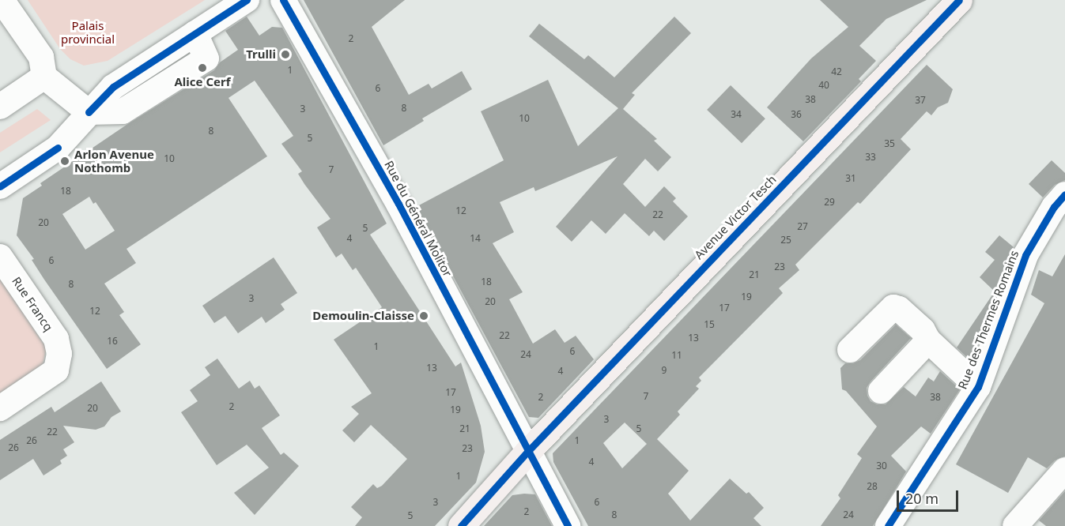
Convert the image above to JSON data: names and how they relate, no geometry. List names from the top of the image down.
{
  "streets": {
    "main road": ["Avenue Victor Tesch"],
    "street": ["Rue du Général Molitor", "Rue Francq", "Rue des Thermes Romains"]
  },
  "crossings": [
    ["Avenue Victor Tesch", "Rue du Général Molitor"]
  ],
  "parks": ["Palais provincial"],
  "places": [
    "Trulli",
    "Alice Cerf",
    "Arlon Avenue Nothomb",
    "Demoulin-Claisse"
  ],
  "house_numbers": [
    "2",
    "1",
    "42",
    "40",
    "6",
    "38",
    "37",
    "8",
    "3",
    "34",
    "36",
    "10",
    "8",
    "5",
    "35",
    "33",
    "10",
    "7",
    "31",
    "18",
    "29",
    "12",
    "22",
    "20",
    "27",
    "5",
    "4",
    "14",
    "25",
    "6",
    "23",
    "21",
    "18",
    "8",
    "19",
    "3",
    "20",
    "17",
    "12",
    "15",
    "22",
    "13",
    "16",
    "1",
    "6",
    "24",
    "11",
    "13",
    "9",
    "4",
    "17",
    "7",
    "2",
    "38",
    "2",
    "20",
    "19",
    "3",
    "21",
    "5",
    "22",
    "26",
    "1",
    "26",
    "23",
    "4",
    "30",
    "1",
    "28",
    "3",
    "6",
    "2",
    "8",
    "24",
    "5"
  ],
  "scale_bar": "20 m"
}
